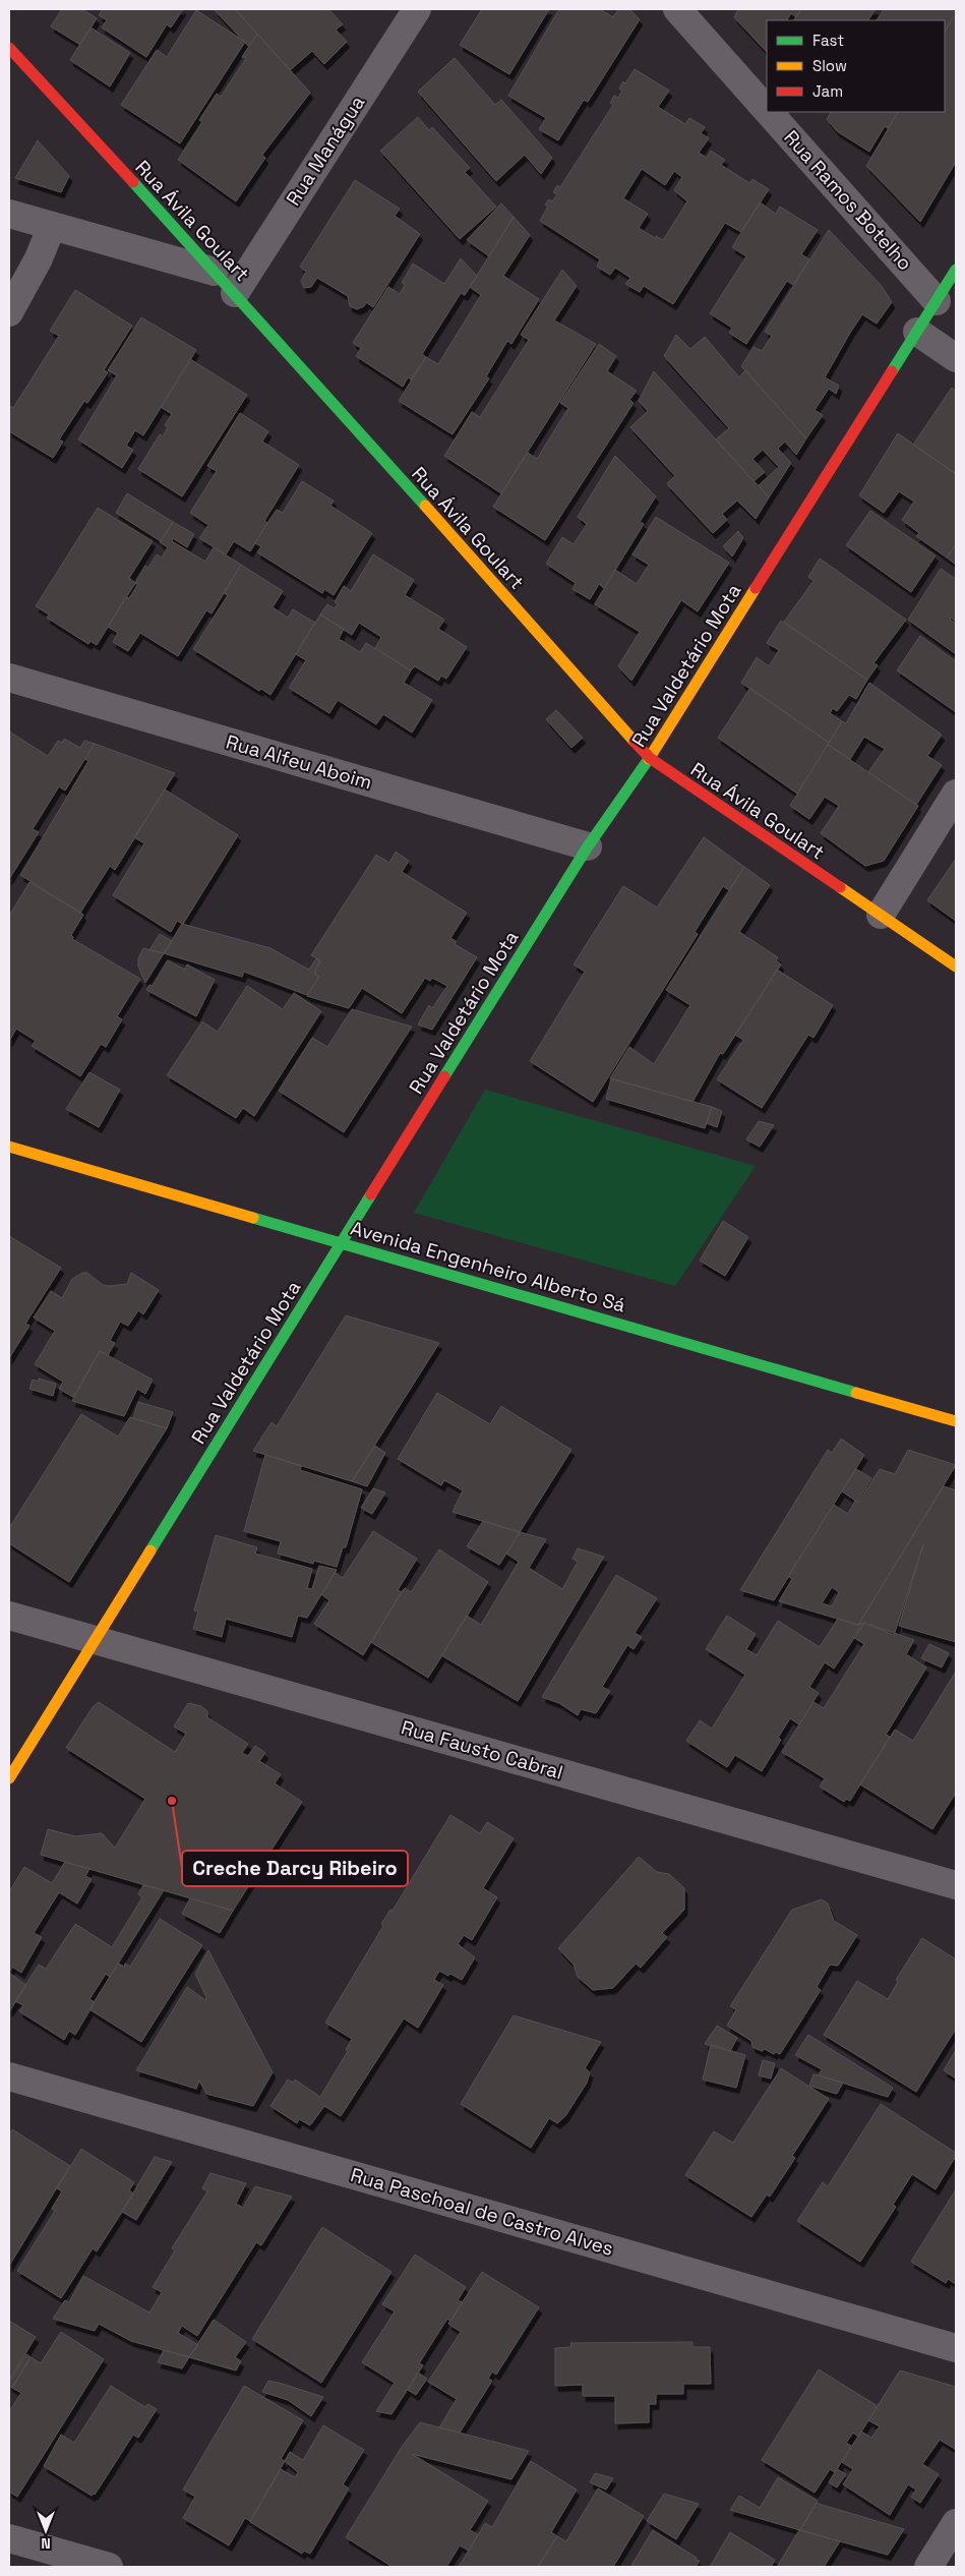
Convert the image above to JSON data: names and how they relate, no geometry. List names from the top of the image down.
{
  "streets": {
    "street": [
      "Rua Manágua",
      "Rua Ramos Botelho",
      "Rua Ávila Goulart",
      "Rua Valdetário Mota",
      "Rua Alfeu Aboim",
      "Avenida Engenheiro Alberto Sá",
      "Rua Fausto Cabral",
      "Rua Paschoal de Castro Alves"
    ]
  },
  "crossings": [
    ["Rua Manágua", "Rua Ávila Goulart"],
    ["Rua Ramos Botelho", "Rua Valdetário Mota"],
    ["Rua Ávila Goulart", "Rua Valdetário Mota"],
    ["Rua Valdetário Mota", "Rua Alfeu Aboim"],
    ["Rua Valdetário Mota", "Avenida Engenheiro Alberto Sá"],
    ["Rua Valdetário Mota", "Rua Fausto Cabral"]
  ],
  "places": ["Creche Darcy Ribeiro"],
  "legend": ["Fast", "Slow", "Jam"],
  "north": "bottom"
}
